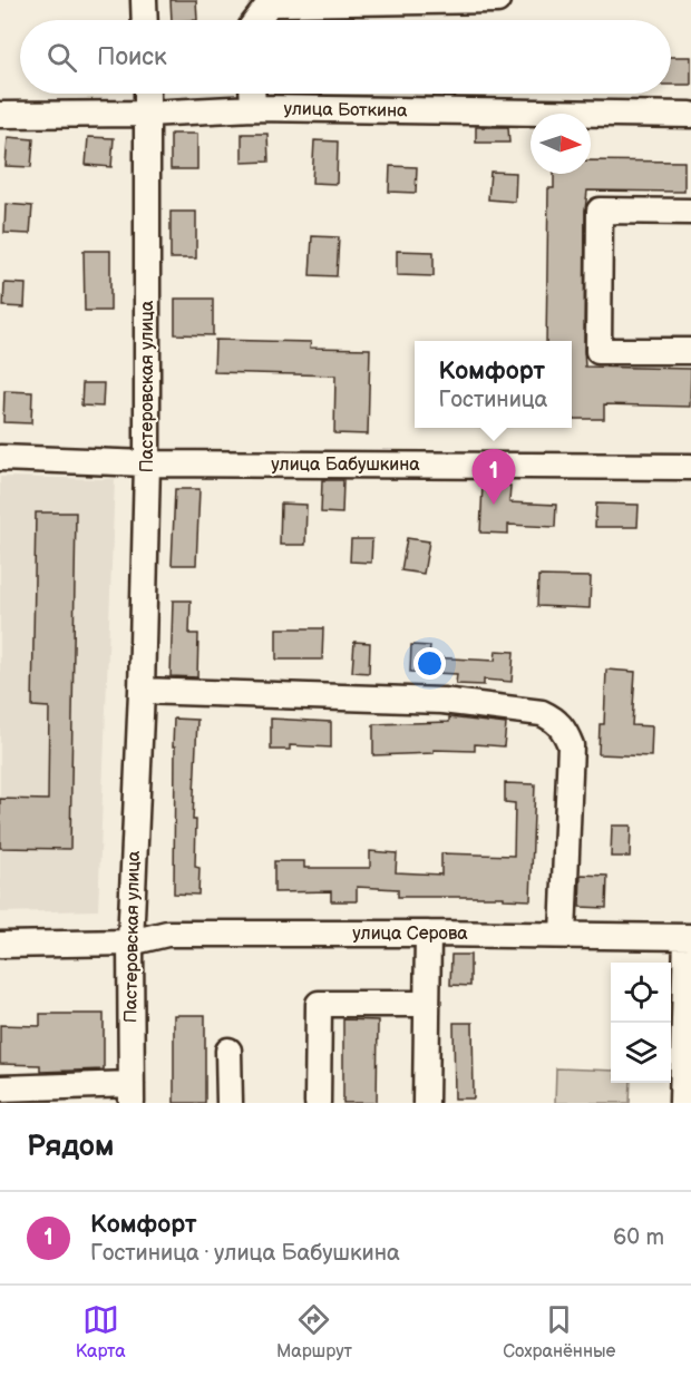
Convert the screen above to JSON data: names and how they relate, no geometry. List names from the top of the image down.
{
  "streets": {
    "street": [
      "улица Боткина",
      "Пастеровская улица",
      "улица Бабушкина",
      "улица Серова"
    ]
  },
  "crossings": [
    ["улица Боткина", "Пастеровская улица"],
    ["Пастеровская улица", "улица Бабушкина"],
    ["Пастеровская улица", "улица Серова"]
  ],
  "north": "right",
  "page": {
    "search": "Поиск",
    "popup": ["Комфорт", "Гостиница"],
    "pins": "1",
    "heading": "Рядом",
    "list": [
      {
        "mark": "1",
        "name": "Комфорт",
        "note": "Гостиница · улица Бабушкина",
        "value": "60 m"
      }
    ],
    "nav": ["Карта", "Маршрут", "Сохранённые"]
  }
}
